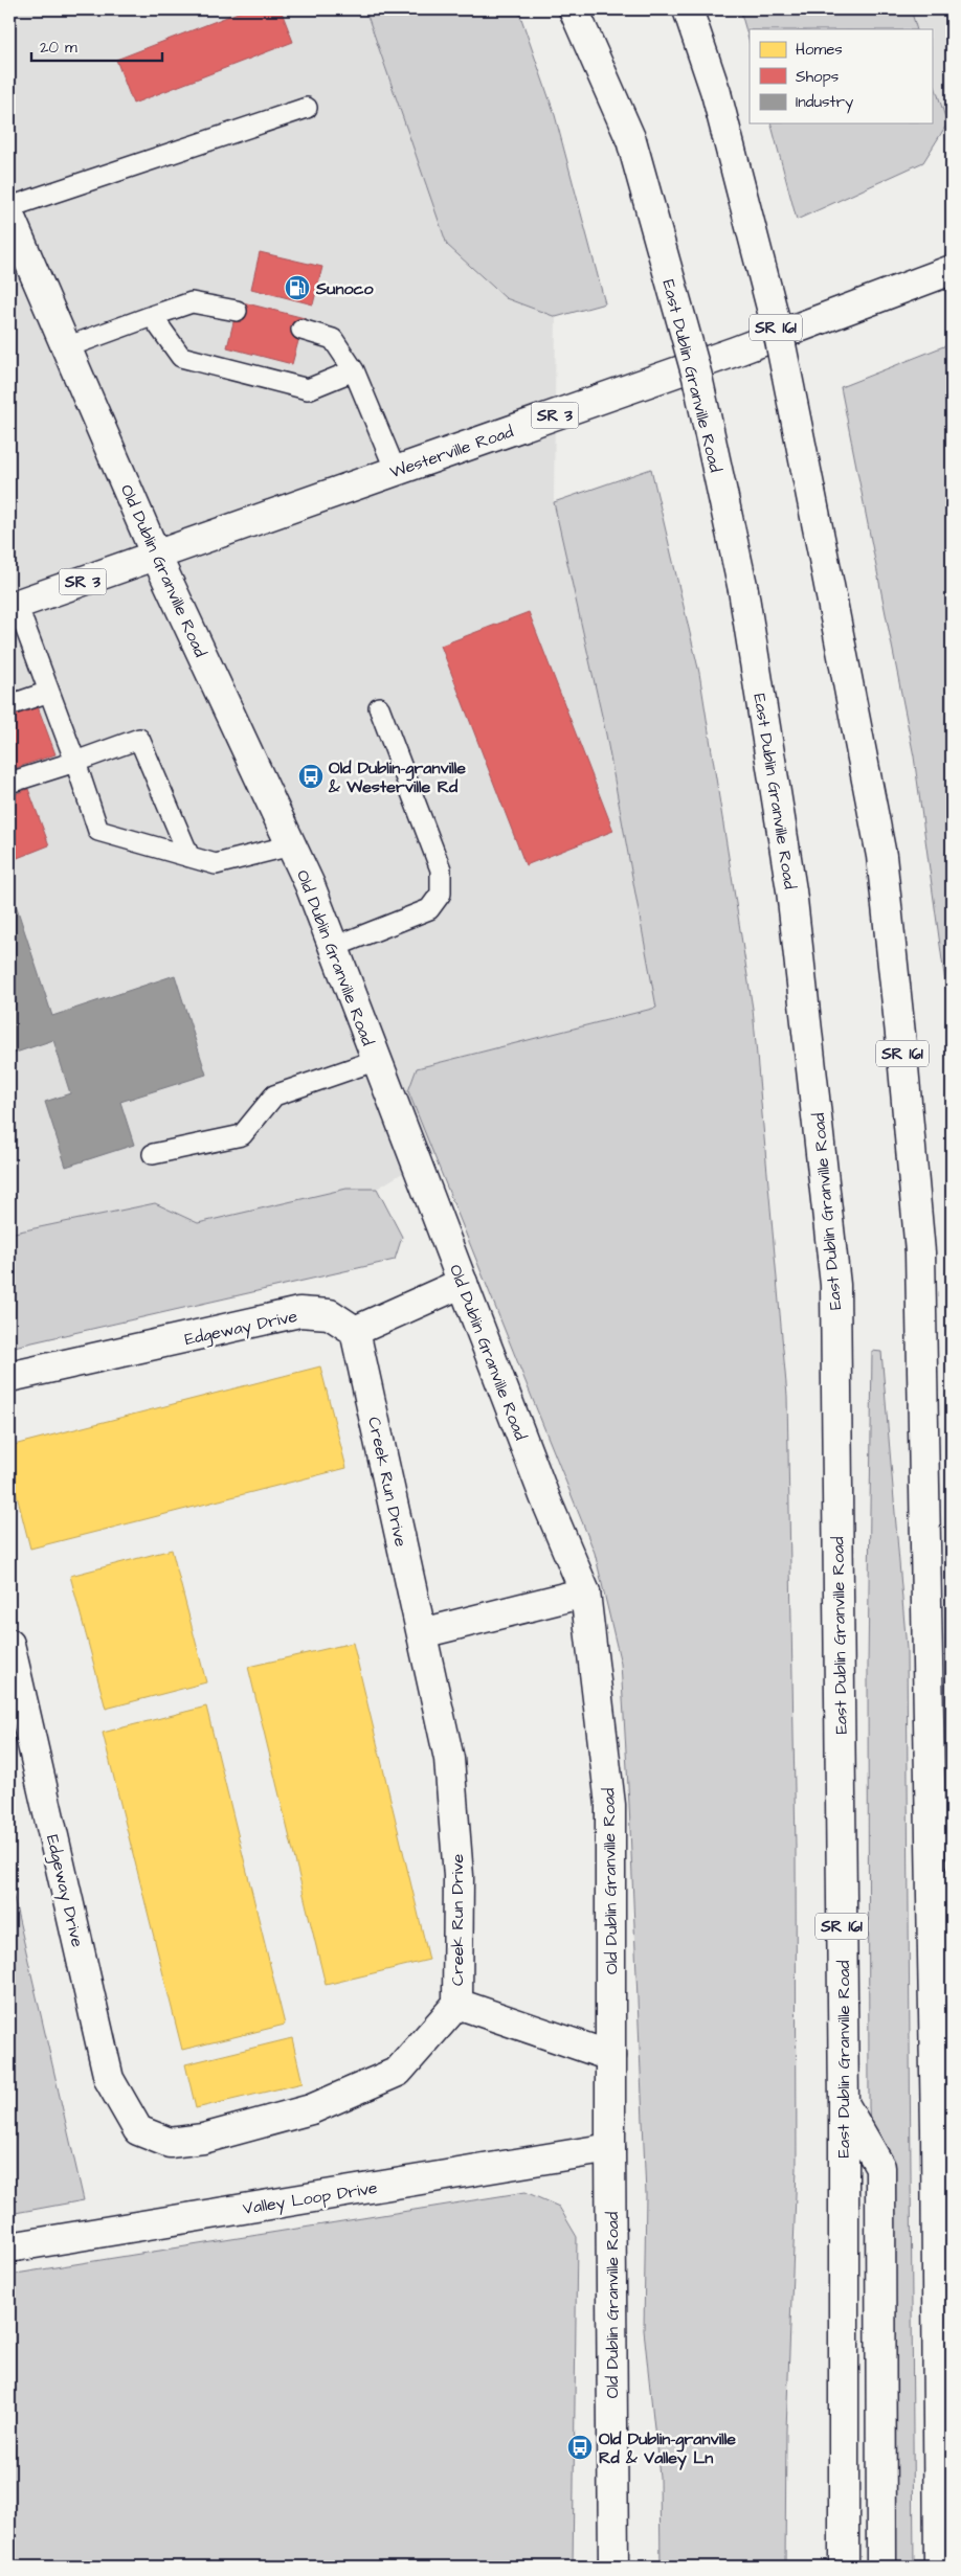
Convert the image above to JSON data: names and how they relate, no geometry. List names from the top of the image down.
{
  "streets": {
    "main road": [
      "SR 161",
      "East Dublin Granville Road",
      "SR 3",
      "Westerville Road",
      "Old Dublin Granville Road",
      "Edgeway Drive",
      "Creek Run Drive",
      "Valley Loop Drive"
    ]
  },
  "crossings": [
    ["Westerville Road", "Old Dublin Granville Road"],
    ["Old Dublin Granville Road", "Valley Loop Drive"],
    ["Edgeway Drive", "Creek Run Drive"]
  ],
  "places": {
    "fuel station": ["Sunoco"],
    "bus stop": ["Old Dublin-granville & Westerville Rd", "Old Dublin-granville Rd & Valley Ln"]
  },
  "legend": ["Homes", "Shops", "Industry"],
  "scale_bar": "20 m"
}
